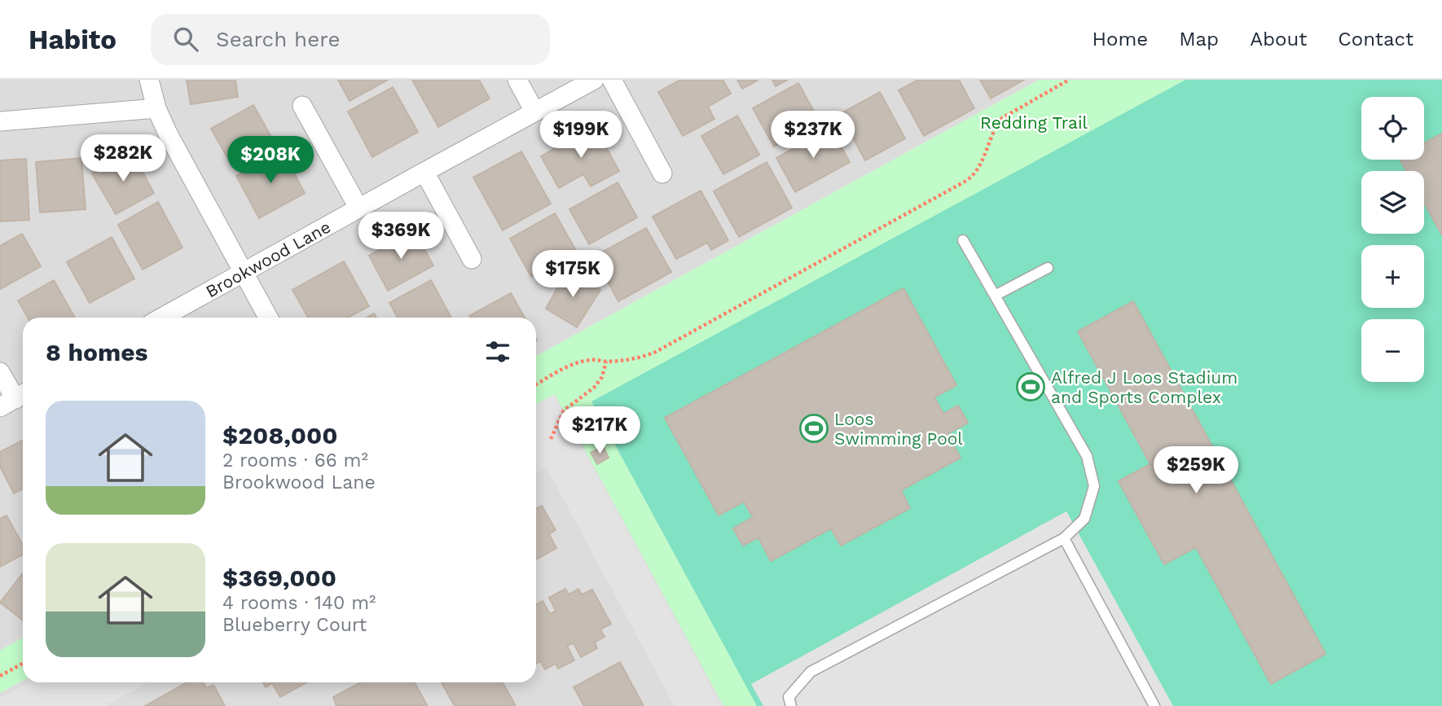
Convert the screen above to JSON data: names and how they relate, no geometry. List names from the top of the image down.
{
  "streets": {
    "street": ["Brookwood Lane"]
  },
  "parks": ["Redding Trail"],
  "places": {
    "sports": ["Alfred J Loos Stadium and Sports Complex", "Loos Swimming Pool"]
  },
  "page": {
    "header": "Habito",
    "search": "Search here",
    "nav": [
      "Home",
      "Map",
      "About",
      "Contact"
    ],
    "map_buttons": ["+", "−"],
    "price": [
      "$199K",
      "$237K",
      "$282K",
      "$208K",
      "$369K",
      "$175K",
      "$217K",
      "$259K"
    ],
    "heading": "8 homes",
    "list": [
      {
        "name": "$208,000",
        "note": "2 rooms · 66 m² · Brookwood Lane"
      },
      {
        "name": "$369,000",
        "note": "4 rooms · 140 m² · Blueberry Court"
      }
    ]
  }
}
